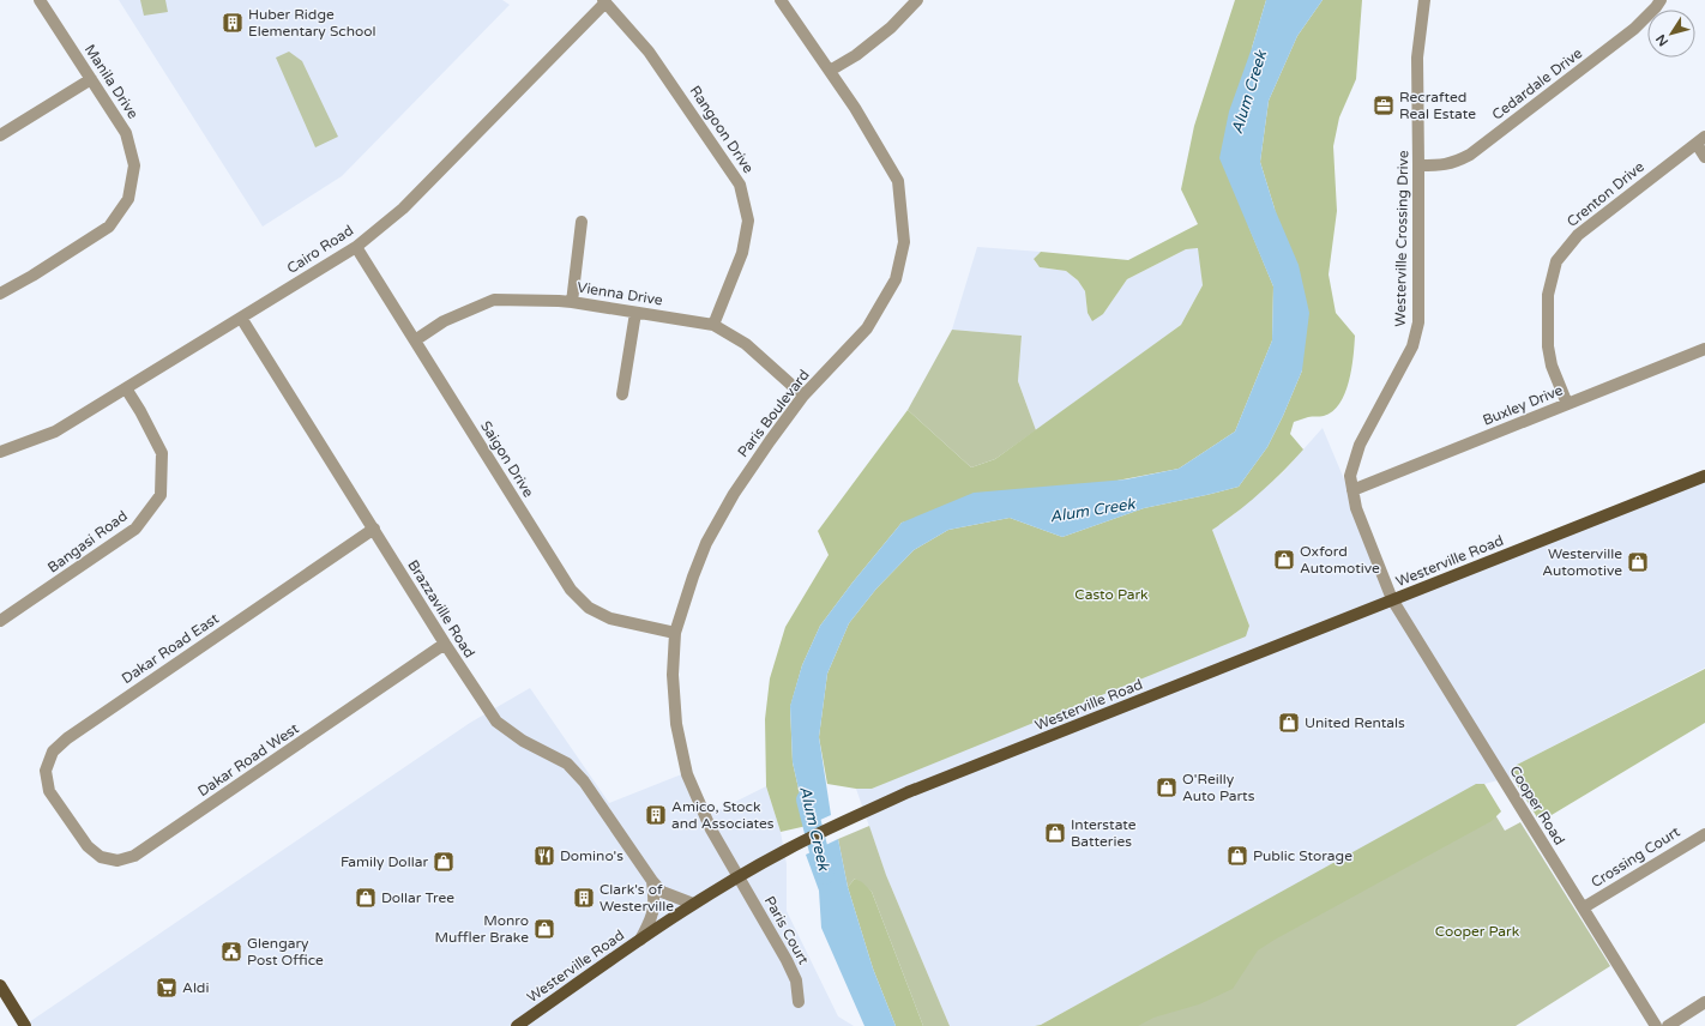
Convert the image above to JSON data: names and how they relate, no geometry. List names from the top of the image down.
{
  "streets": {
    "main road": ["Westerville Road"],
    "street": [
      "Manila Drive",
      "Cedardale Drive",
      "Rangoon Drive",
      "Crenton Drive",
      "Westerville Crossing Drive",
      "Cairo Road",
      "Vienna Drive",
      "Buxley Drive",
      "Paris Boulevard",
      "Saigon Drive",
      "Bangasi Road",
      "Brazzaville Road",
      "Dakar Road East",
      "Dakar Road West",
      "Cooper Road",
      "Crossing Court",
      "Paris Court"
    ]
  },
  "crossings": [
    ["Cedardale Drive", "Westerville Crossing Drive"],
    ["Rangoon Drive", "Cairo Road"],
    ["Rangoon Drive", "Vienna Drive"],
    ["Crenton Drive", "Buxley Drive"],
    ["Westerville Crossing Drive", "Buxley Drive"],
    ["Westerville Crossing Drive", "Westerville Road"],
    ["Westerville Crossing Drive", "Cooper Road"],
    ["Cairo Road", "Saigon Drive"],
    ["Cairo Road", "Bangasi Road"],
    ["Cairo Road", "Brazzaville Road"],
    ["Vienna Drive", "Paris Boulevard"],
    ["Vienna Drive", "Saigon Drive"],
    ["Paris Boulevard", "Saigon Drive"],
    ["Paris Boulevard", "Westerville Road"],
    ["Paris Boulevard", "Paris Court"],
    ["Westerville Road", "Brazzaville Road"],
    ["Westerville Road", "Cooper Road"],
    ["Westerville Road", "Paris Court"],
    ["Brazzaville Road", "Dakar Road East"],
    ["Brazzaville Road", "Dakar Road West"],
    ["Dakar Road East", "Dakar Road West"],
    ["Cooper Road", "Crossing Court"]
  ],
  "water": ["Alum Creek"],
  "parks": ["Casto Park", "Cooper Park"],
  "places": {
    "building": ["Huber Ridge Elementary School", "Amico, Stock and Associates", "Clark's of Westerville"],
    "office": ["Recrafted Real Estate"],
    "shop": [
      "Oxford Automotive",
      "Westerville Automotive",
      "United Rentals",
      "O'Reilly Auto Parts",
      "Interstate Batteries",
      "Public Storage",
      "Family Dollar",
      "Dollar Tree",
      "Monro Muffler Brake"
    ],
    "restaurant": ["Domino's"],
    "public building": ["Glengary Post Office"],
    "supermarket": ["Aldi"]
  },
  "north": "bottom left"
}
